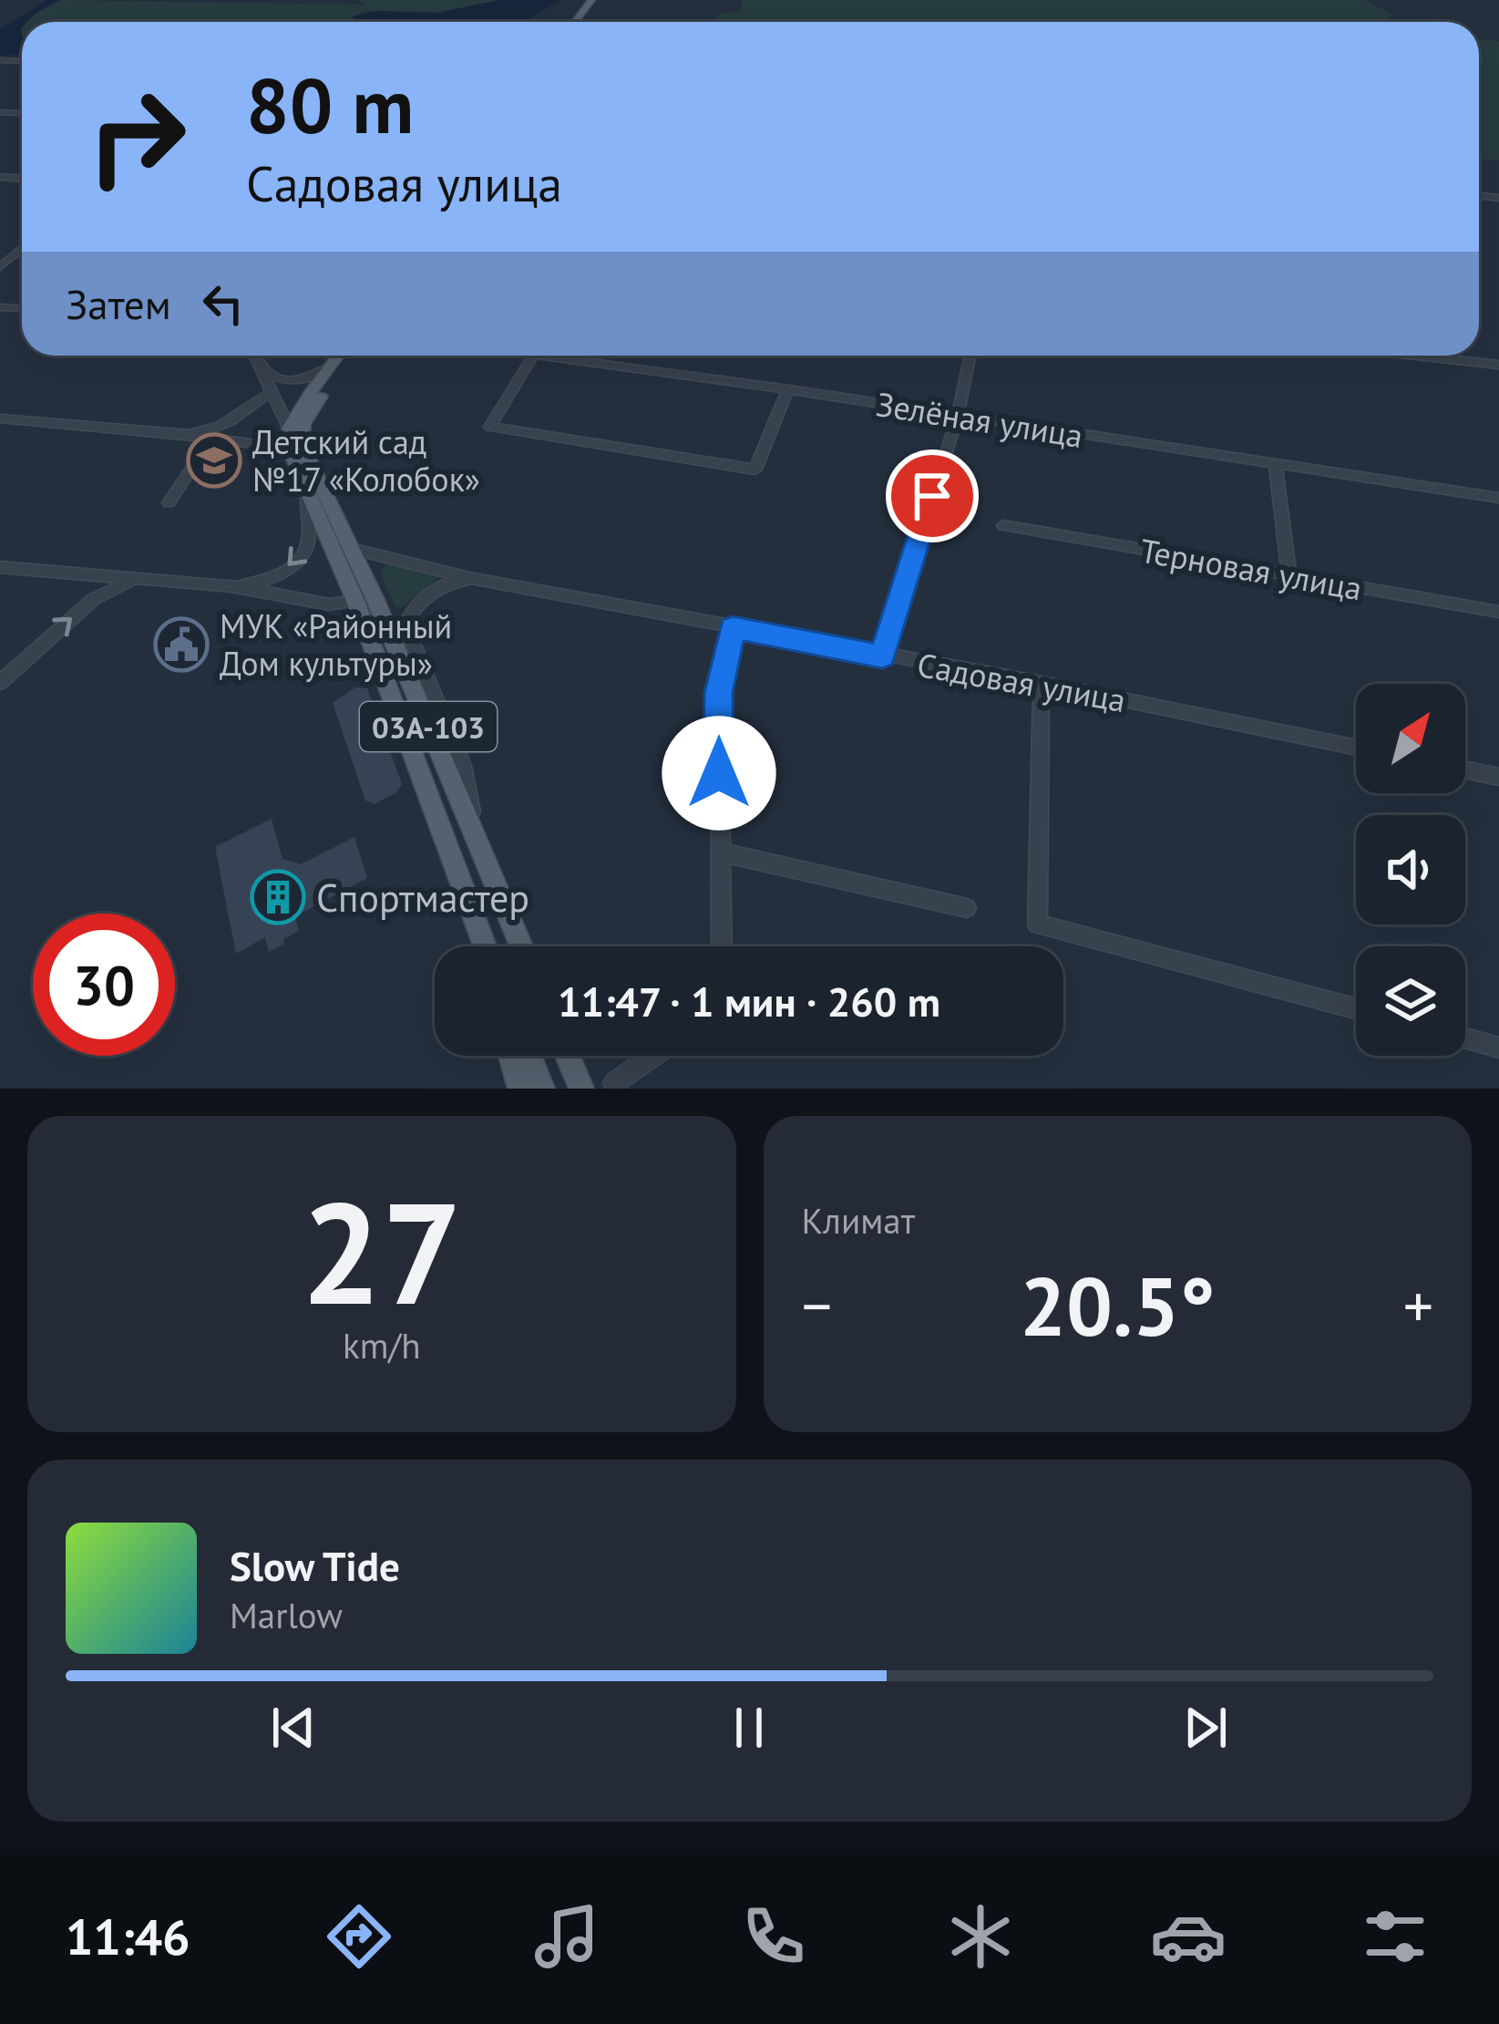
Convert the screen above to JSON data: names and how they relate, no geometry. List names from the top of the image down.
{
  "streets": {
    "main road": ["03А-103"],
    "street": ["Зелёная улица", "Терновая улица", "Садовая улица"]
  },
  "crossings": [
    ["Садовая улица", "03А-103"]
  ],
  "places": {
    "school or university": ["Детский сад №17 «Колобок»"],
    "public building": ["МУК «Районный Дом культуры»"],
    "building": ["Спортмастер"]
  },
  "north": "top right",
  "page": {
    "turn": ["80 m", "Садовая улица"],
    "then": "Затем",
    "limit": "30",
    "trip": "11:47 · 1 мин · 260 m",
    "tile": [
      ["27", "km/h"],
      "Климат"
    ],
    "heat": ["−", "20.5°", "+"],
    "song": ["Slow Tide", "Marlow"],
    "tabs": "11:46"
  }
}
